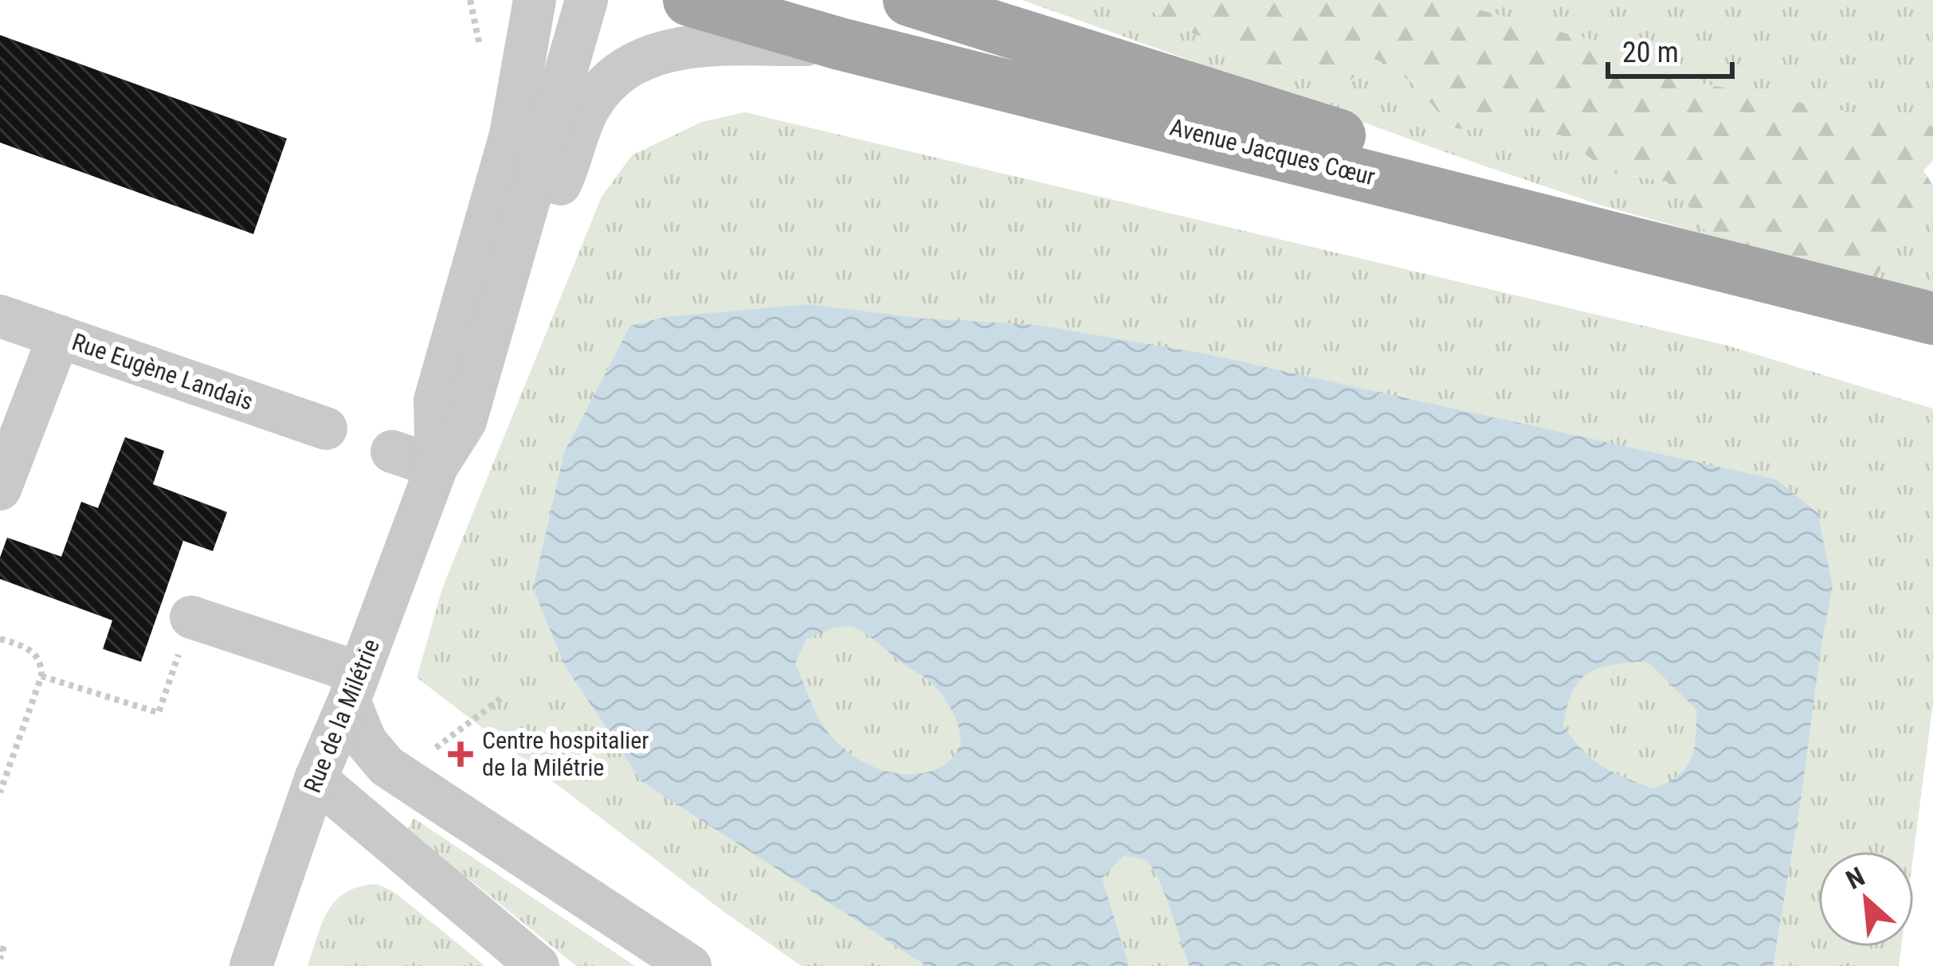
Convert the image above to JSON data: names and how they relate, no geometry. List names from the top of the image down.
{
  "streets": {
    "main road": ["Avenue Jacques Cœur"],
    "street": ["Rue Eugène Landais", "Rue de la Milétrie"]
  },
  "places": {
    "health": ["Centre hospitalier de la Milétrie"]
  },
  "scale_bar": "20 m",
  "north": "top left"
}
